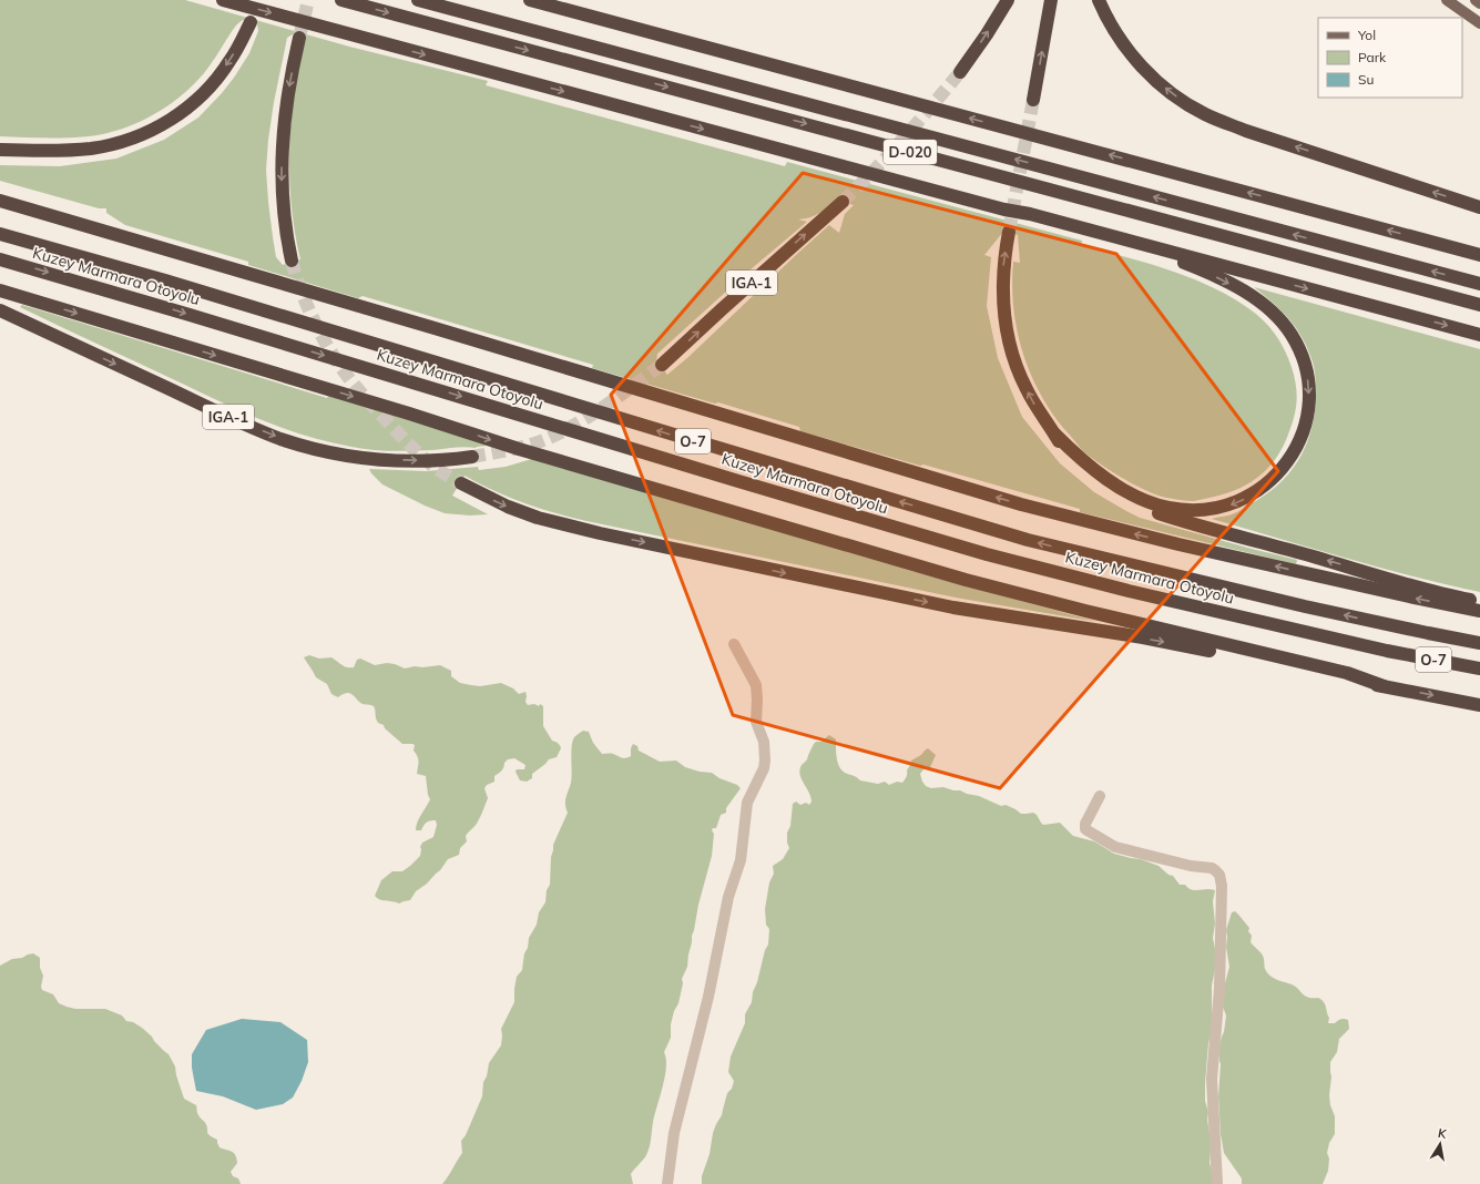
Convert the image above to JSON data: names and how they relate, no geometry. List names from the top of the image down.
{
  "streets": {
    "highway": [
      "D-020",
      "Kuzey Marmara Otoyolu",
      "IGA-1",
      "O-7"
    ]
  },
  "legend": ["Yol", "Park", "Su"],
  "north": "top"
}
